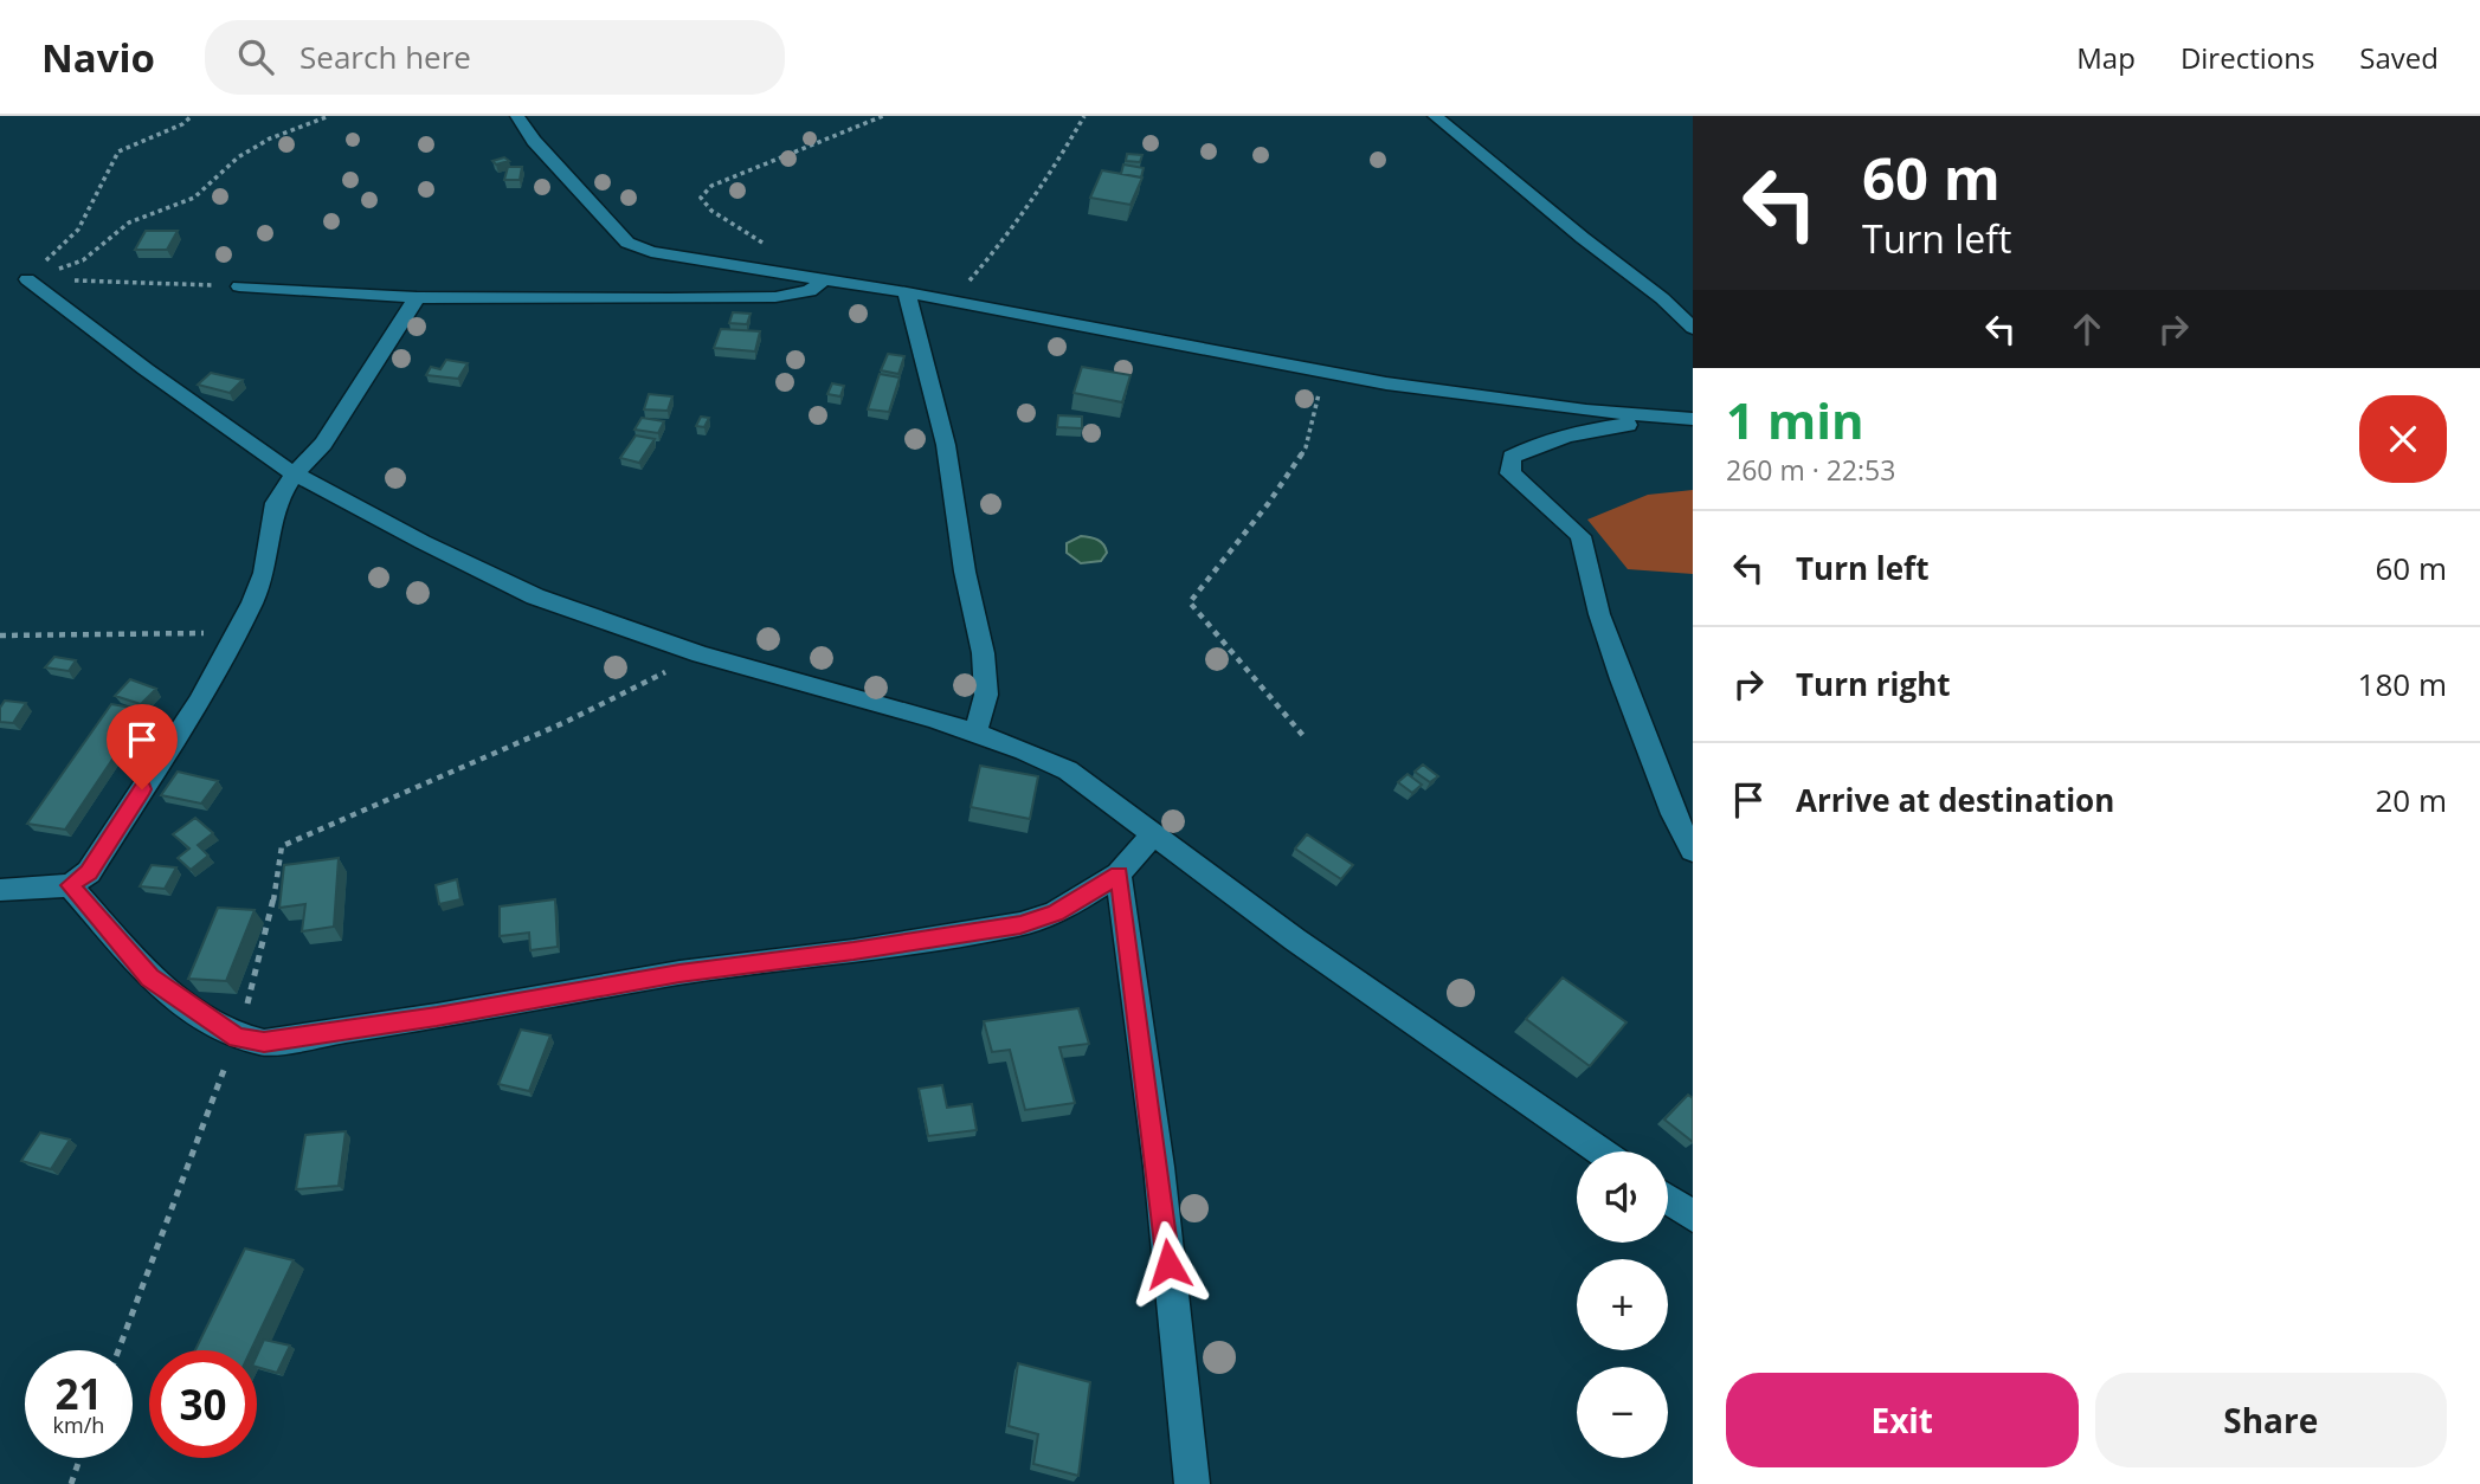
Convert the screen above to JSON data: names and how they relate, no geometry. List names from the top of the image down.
{
  "page": {
    "header": "Navio",
    "search": "Search here",
    "nav": ["Map", "Directions", "Saved"],
    "turn": ["60 m", "Turn left"],
    "heading": ["1 min", "260 m · 22:53"],
    "list": [
      {
        "name": "Turn left",
        "value": "60 m"
      },
      {
        "name": "Turn right",
        "value": "180 m"
      },
      {
        "name": "Arrive at destination",
        "value": "20 m"
      }
    ],
    "map_buttons": ["+", "−"],
    "speed": "21 km/h",
    "limit": "30",
    "buttons": ["Exit", "Share"]
  }
}
